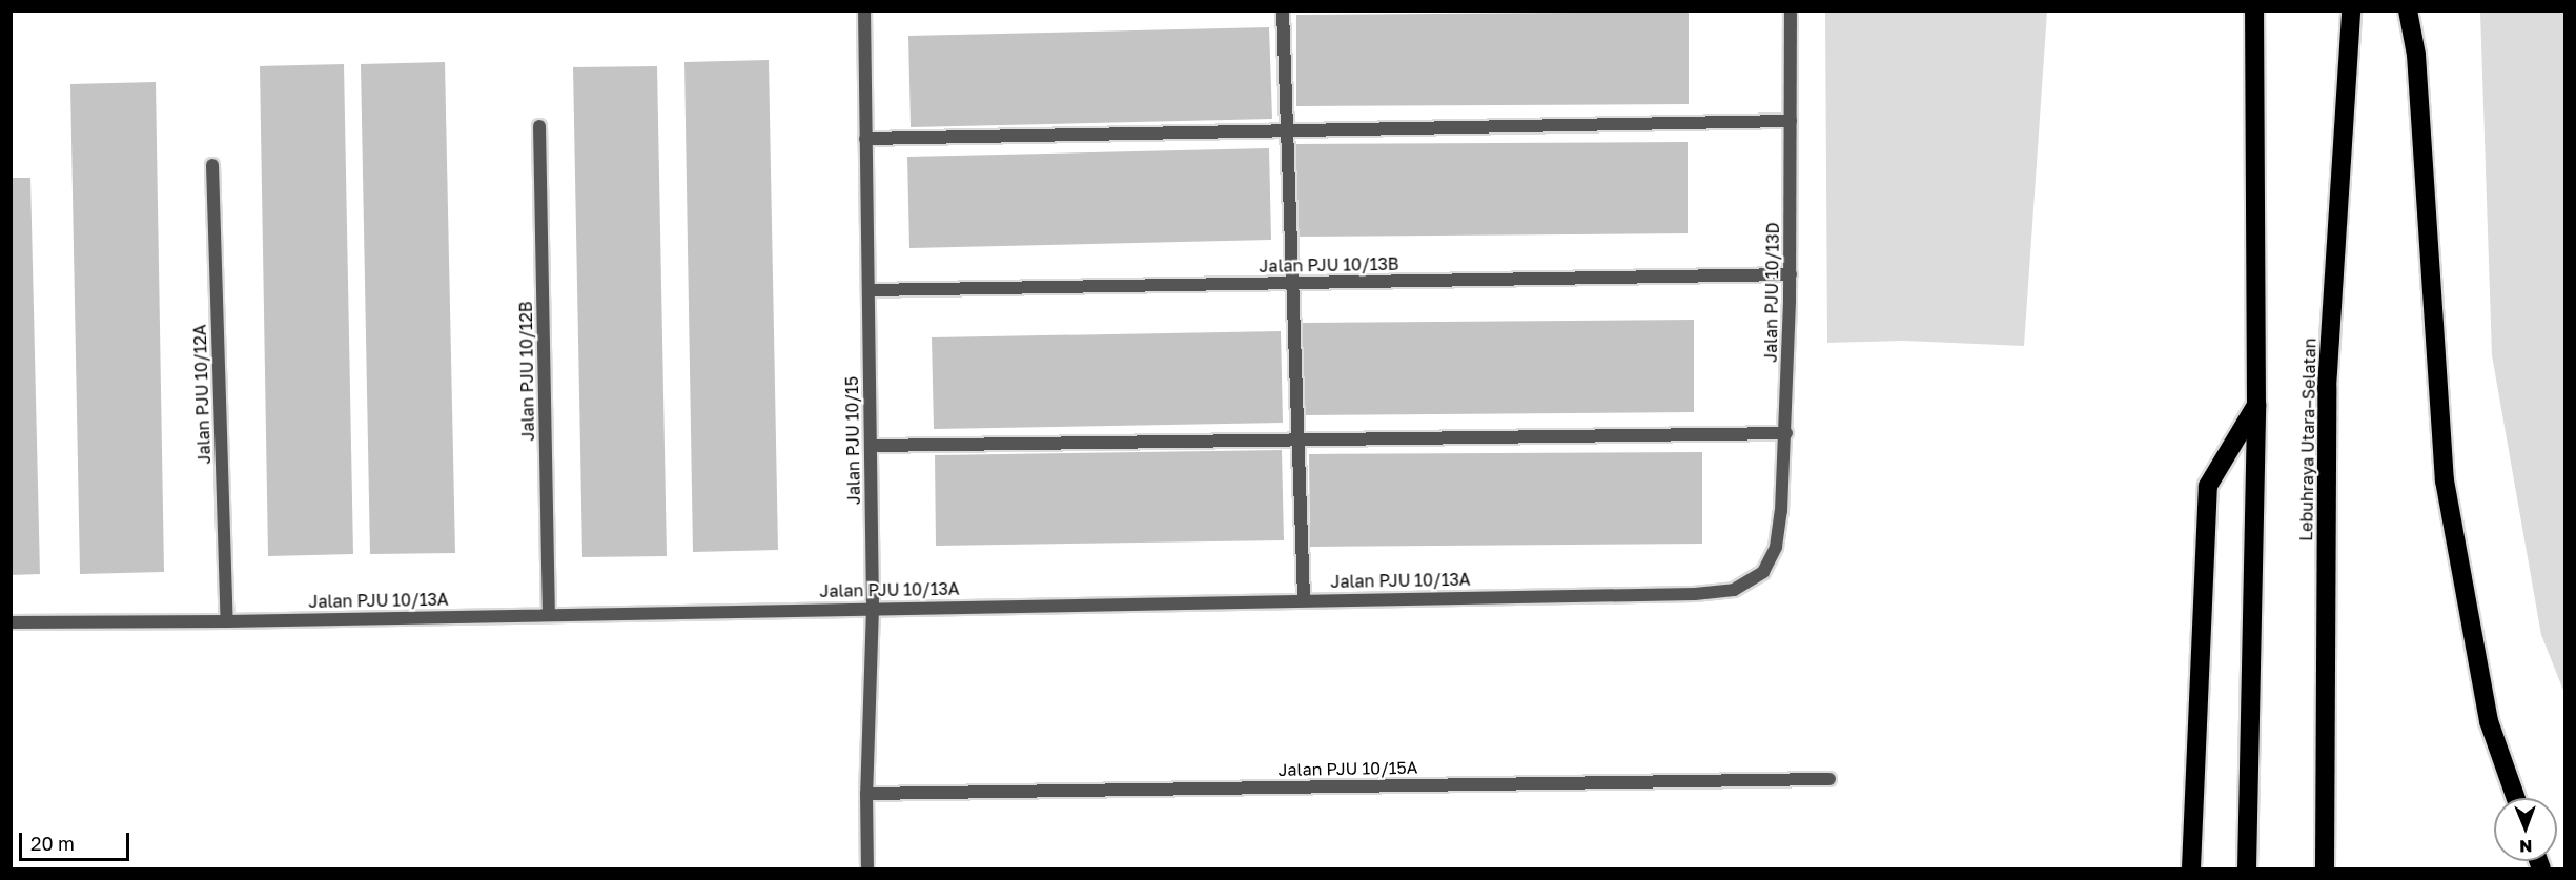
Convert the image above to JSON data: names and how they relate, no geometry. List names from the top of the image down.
{
  "streets": {
    "highway": ["Lebuhraya Utara–Selatan"],
    "street": [
      "Jalan PJU 10/13B",
      "Jalan PJU 10/13D",
      "Jalan PJU 10/12B",
      "Jalan PJU 10/12A",
      "Jalan PJU 10/15",
      "Jalan PJU 10/13A",
      "Jalan PJU 10/15A"
    ]
  },
  "crossings": [
    ["Jalan PJU 10/13B", "Jalan PJU 10/13D"],
    ["Jalan PJU 10/13B", "Jalan PJU 10/15"],
    ["Jalan PJU 10/13D", "Jalan PJU 10/13A"],
    ["Jalan PJU 10/12B", "Jalan PJU 10/13A"],
    ["Jalan PJU 10/12A", "Jalan PJU 10/13A"],
    ["Jalan PJU 10/15", "Jalan PJU 10/13A"],
    ["Jalan PJU 10/15", "Jalan PJU 10/15A"]
  ],
  "scale_bar": "20 m",
  "north": "bottom"
}
